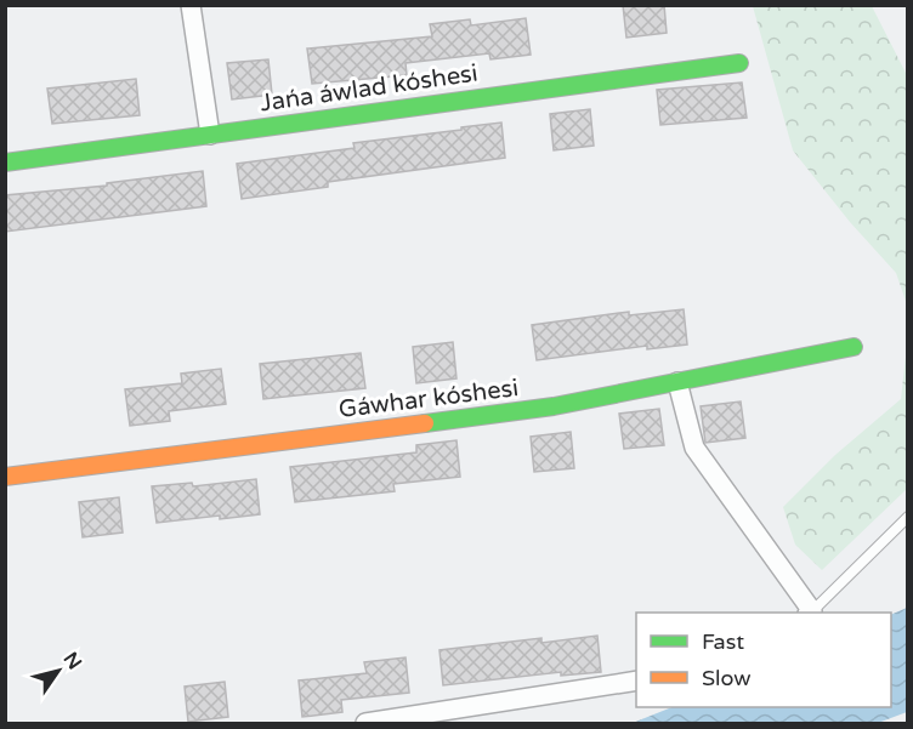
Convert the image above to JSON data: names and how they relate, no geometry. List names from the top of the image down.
{
  "streets": {
    "street": ["Jańa áwlad kóshesi", "Gáwhar kóshesi"]
  },
  "legend": ["Fast", "Slow"],
  "north": "top right"
}
